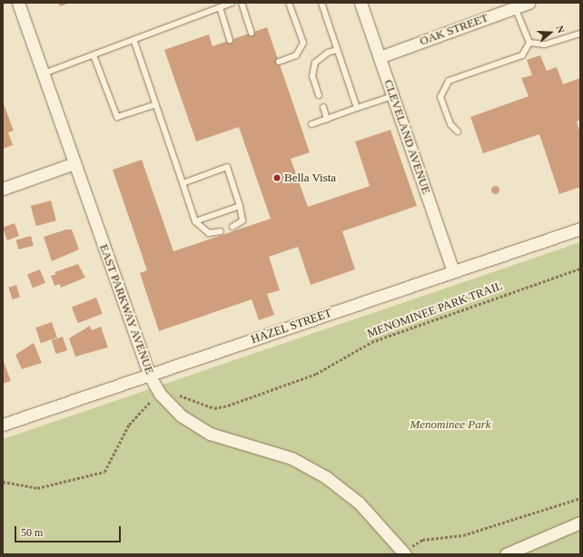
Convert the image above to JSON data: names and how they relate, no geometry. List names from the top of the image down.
{
  "streets": {
    "street": [
      "OAK STREET",
      "CLEVELAND AVENUE",
      "EAST PARKWAY AVENUE",
      "HAZEL STREET"
    ],
    "path": ["MENOMINEE PARK TRAIL"]
  },
  "crossings": [
    ["OAK STREET", "CLEVELAND AVENUE"],
    ["CLEVELAND AVENUE", "HAZEL STREET"],
    ["EAST PARKWAY AVENUE", "MENOMINEE PARK TRAIL"],
    ["EAST PARKWAY AVENUE", "HAZEL STREET"]
  ],
  "parks": ["Menominee Park"],
  "places": ["Bella Vista"],
  "scale_bar": "50 m",
  "north": "right"
}
